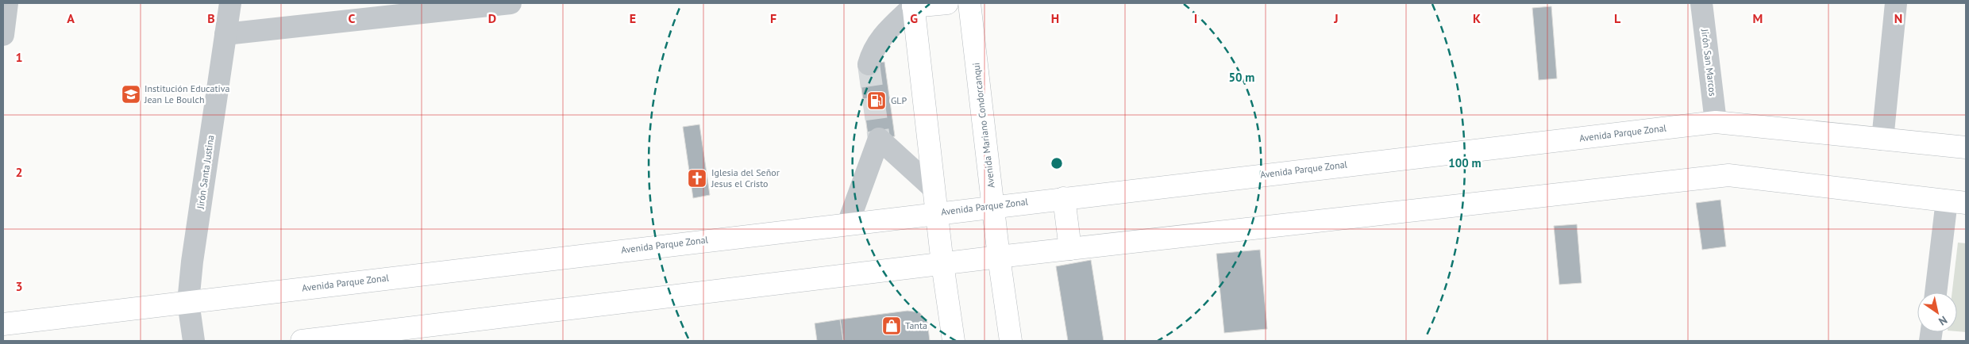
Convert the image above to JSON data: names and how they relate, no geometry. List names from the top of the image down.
{
  "streets": {
    "main road": ["Avenida Mariano Condorcanqui", "Avenida Parque Zonal"],
    "street": ["Jirón San Marcos", "Jirón Santa Justina"]
  },
  "crossings": [
    ["Jirón San Marcos", "Avenida Parque Zonal"],
    ["Avenida Mariano Condorcanqui", "Avenida Parque Zonal"],
    ["Avenida Parque Zonal", "Jirón Santa Justina"]
  ],
  "places": {
    "school or university": ["Institución Educativa Jean Le Boulch"],
    "fuel station": ["GLP"],
    "church": ["Iglesia del Señor Jesus el Cristo"],
    "shop": ["Tanta"]
  },
  "north": "bottom right",
  "grid": {
    "columns": [
      "A",
      "B",
      "C",
      "D",
      "E",
      "F",
      "G",
      "H",
      "I",
      "J",
      "K",
      "L",
      "M",
      "N"
    ],
    "rows": ["1", "2", "3"]
  },
  "rings": ["50 m", "100 m"]
}
